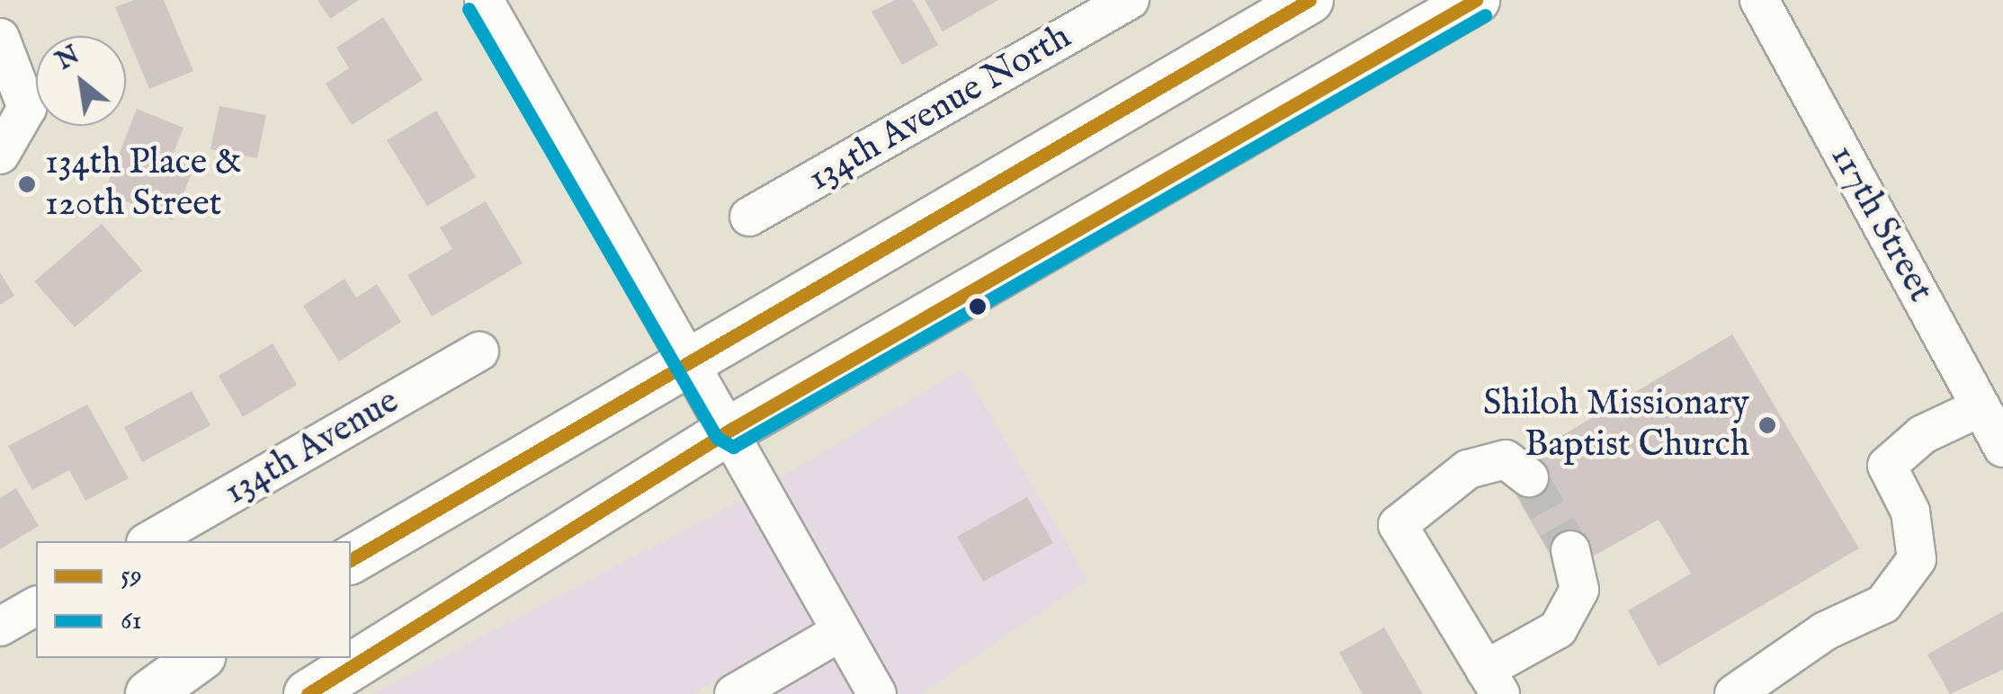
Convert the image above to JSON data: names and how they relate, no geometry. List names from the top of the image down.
{
  "streets": {
    "street": ["134th Avenue North", "117th Street", "134th Avenue"]
  },
  "places": ["134th Place & 120th Street", "Shiloh Missionary Baptist Church"],
  "lines": ["transit line 59", "transit line 61"],
  "legend": ["59", "61"],
  "north": "top left"
}
